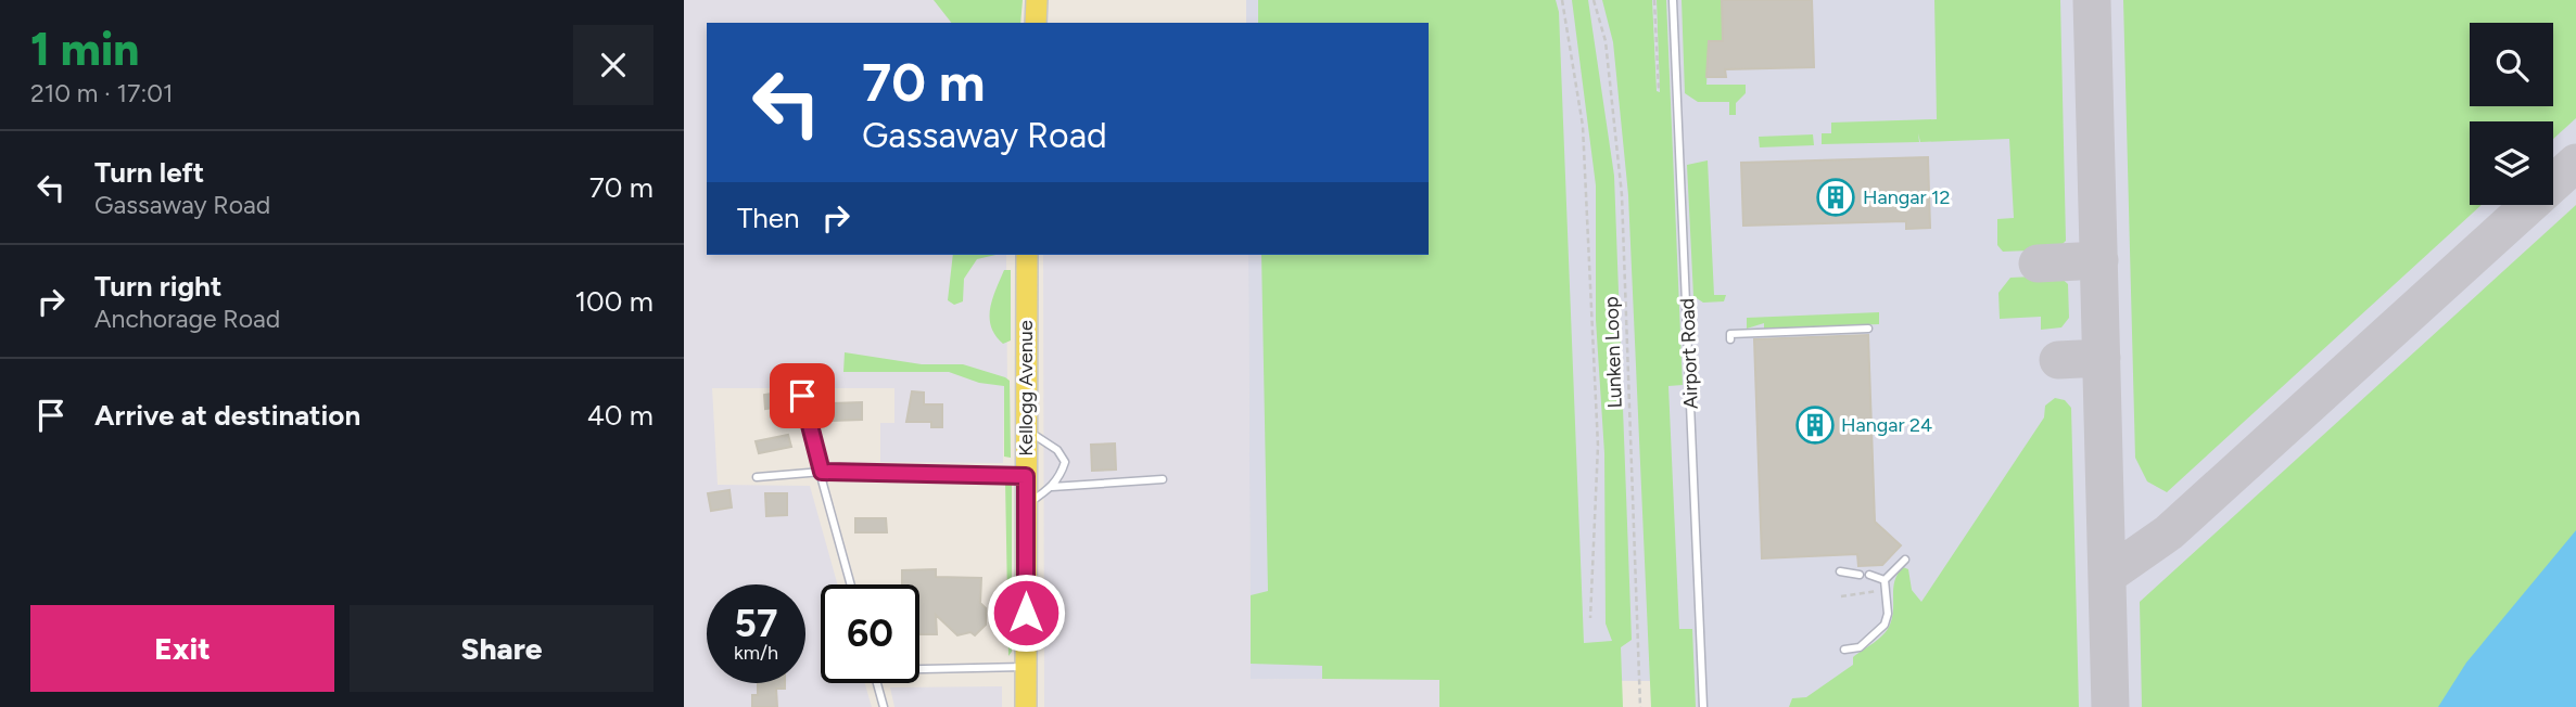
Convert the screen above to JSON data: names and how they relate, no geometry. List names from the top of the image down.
{
  "streets": {
    "main road": ["Kellogg Avenue"],
    "lane": ["Airport Road"],
    "path": ["Lunken Loop"]
  },
  "places": {
    "building": ["Hangar 12", "Hangar 24"]
  },
  "page": {
    "heading": ["1 min", "210 m · 17:01"],
    "turn": ["70 m", "Gassaway Road"],
    "list": [
      {
        "name": "Turn left",
        "note": "Gassaway Road",
        "value": "70 m"
      },
      {
        "name": "Turn right",
        "note": "Anchorage Road",
        "value": "100 m"
      },
      {
        "name": "Arrive at destination",
        "value": "40 m"
      }
    ],
    "then": "Then",
    "speed": "57 km/h",
    "limit": "60",
    "buttons": ["Exit", "Share"]
  }
}
